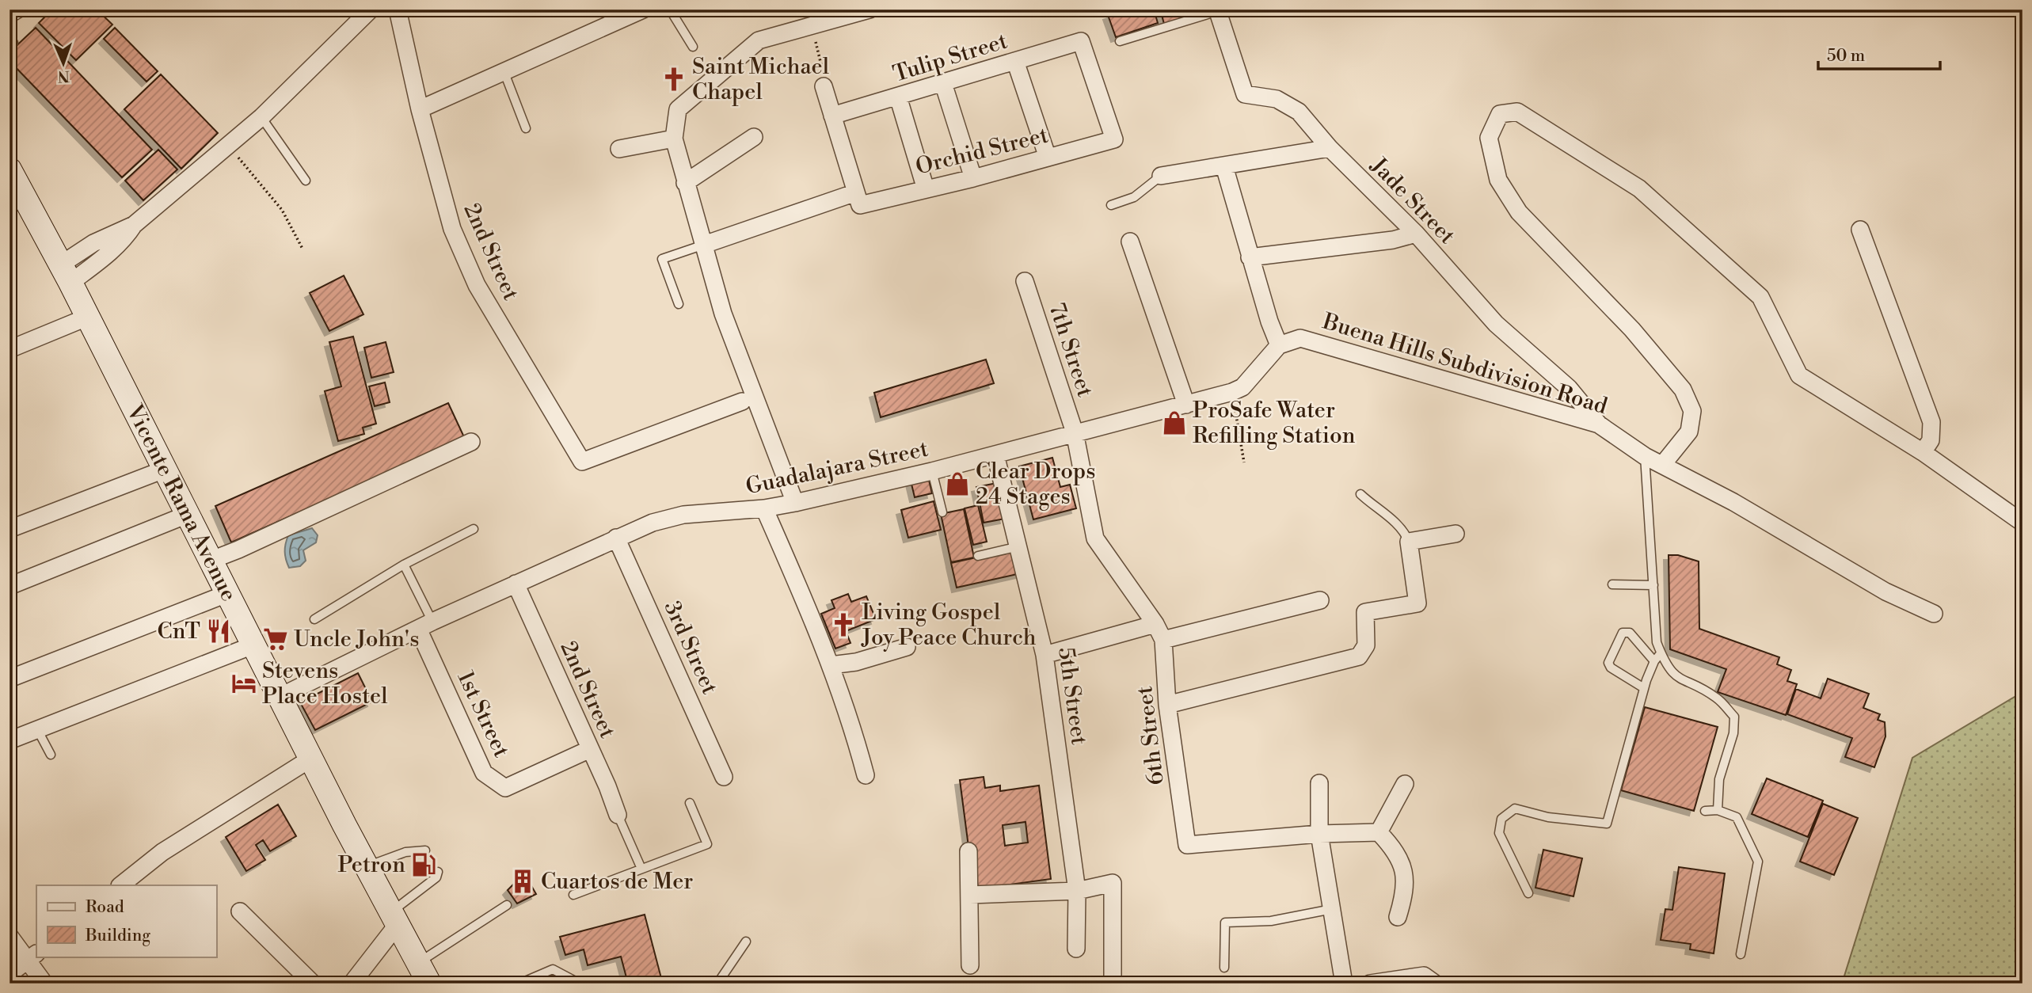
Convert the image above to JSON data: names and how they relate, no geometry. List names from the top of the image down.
{
  "streets": {
    "main road": ["Vicente Rama Avenue"],
    "street": [
      "Tulip Street",
      "Orchid Street",
      "Jade Street",
      "2nd Street",
      "7th Street",
      "Buena Hills Subdivision Road",
      "Guadalajara Street",
      "3rd Street",
      "5th Street",
      "1st Street",
      "6th Street"
    ]
  },
  "crossings": [
    ["Tulip Street", "Orchid Street"],
    ["Jade Street", "Buena Hills Subdivision Road"],
    ["2nd Street", "Guadalajara Street"],
    ["2nd Street", "1st Street"],
    ["7th Street", "Guadalajara Street"],
    ["7th Street", "6th Street"],
    ["Buena Hills Subdivision Road", "Guadalajara Street"],
    ["Guadalajara Street", "Vicente Rama Avenue"],
    ["Guadalajara Street", "3rd Street"],
    ["Guadalajara Street", "5th Street"],
    ["Guadalajara Street", "1st Street"],
    ["Guadalajara Street", "6th Street"]
  ],
  "places": {
    "church": ["Saint Michael Chapel", "Living Gospel Joy Peace Church"],
    "shop": ["ProSafe Water Refilling Station", "Clear Drops 24 Stages"],
    "restaurant": ["CnT"],
    "supermarket": ["Uncle John's"],
    "hotel": ["Stevens Place Hostel"],
    "fuel station": ["Petron"],
    "building": ["Cuartos de Mer"]
  },
  "legend": ["Road", "Building"],
  "scale_bar": "50 m",
  "north": "bottom"
}
